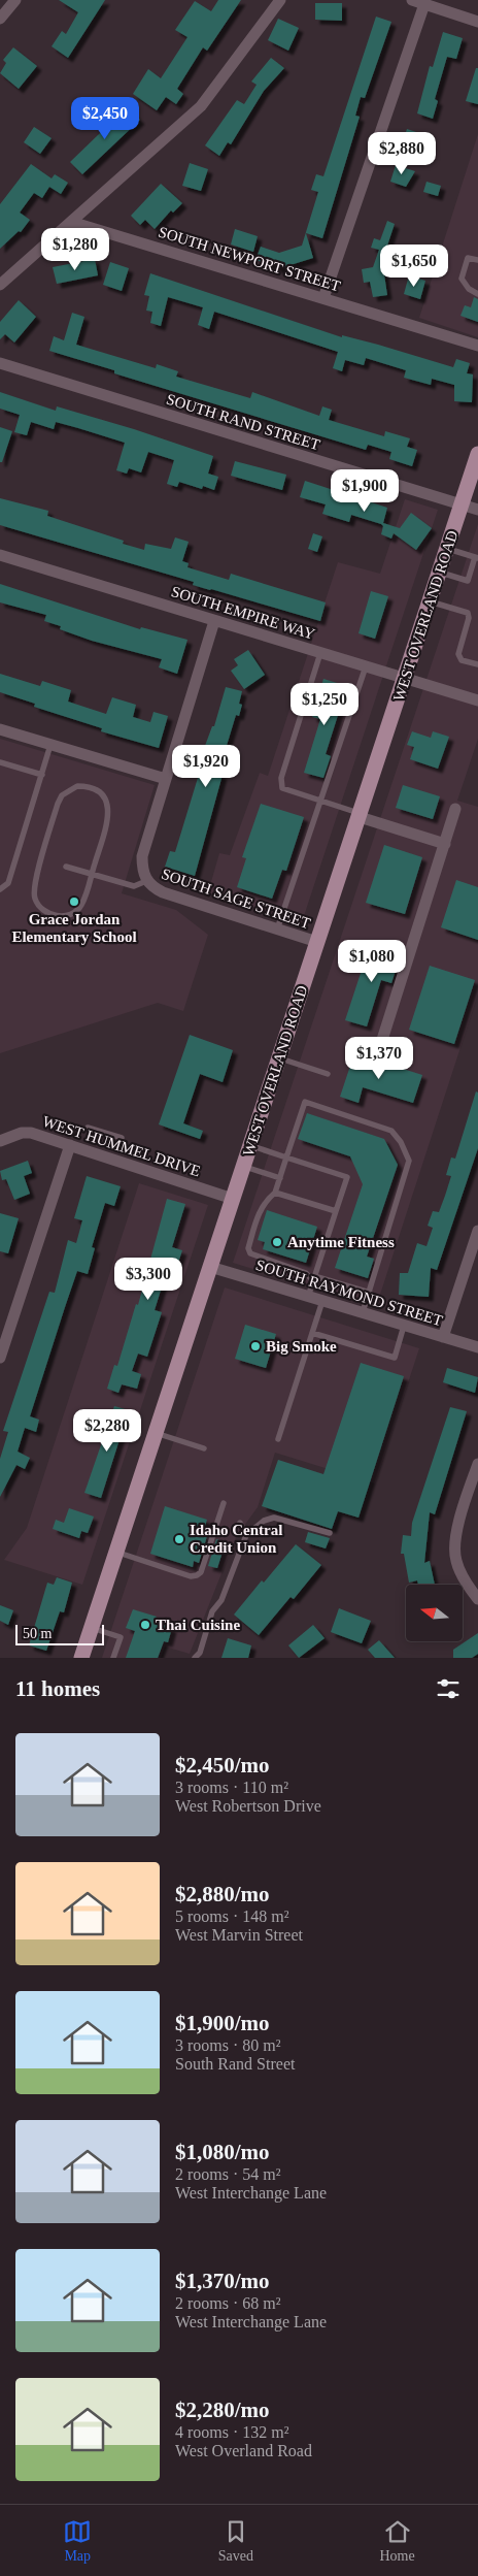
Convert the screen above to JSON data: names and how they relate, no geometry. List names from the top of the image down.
{
  "streets": {
    "main road": ["WEST OVERLAND ROAD"],
    "street": [
      "SOUTH NEWPORT STREET",
      "SOUTH RAND STREET",
      "SOUTH EMPIRE WAY",
      "SOUTH SAGE STREET",
      "WEST HUMMEL DRIVE",
      "SOUTH RAYMOND STREET"
    ]
  },
  "crossings": [
    ["SOUTH RAND STREET", "WEST OVERLAND ROAD"],
    ["SOUTH EMPIRE WAY", "WEST OVERLAND ROAD"],
    ["WEST OVERLAND ROAD", "SOUTH SAGE STREET"],
    ["WEST OVERLAND ROAD", "WEST HUMMEL DRIVE"],
    ["WEST OVERLAND ROAD", "SOUTH RAYMOND STREET"]
  ],
  "places": [
    "Grace Jordan Elementary School",
    "Anytime Fitness",
    "Big Smoke",
    "Idaho Central Credit Union",
    "Thai Cuisine"
  ],
  "scale_bar": "50 m",
  "north": "left",
  "page": {
    "price": [
      "$2,450",
      "$2,880",
      "$1,280",
      "$1,650",
      "$1,900",
      "$1,250",
      "$1,920",
      "$1,080",
      "$1,370",
      "$3,300",
      "$2,280"
    ],
    "scale": "50 m",
    "heading": "11 homes",
    "list": [
      {
        "name": "$2,450/mo",
        "note": "3 rooms · 110 m² · West Robertson Drive"
      },
      {
        "name": "$2,880/mo",
        "note": "5 rooms · 148 m² · West Marvin Street"
      },
      {
        "name": "$1,900/mo",
        "note": "3 rooms · 80 m² · South Rand Street"
      },
      {
        "name": "$1,080/mo",
        "note": "2 rooms · 54 m² · West Interchange Lane"
      },
      {
        "name": "$1,370/mo",
        "note": "2 rooms · 68 m² · West Interchange Lane"
      },
      {
        "name": "$2,280/mo",
        "note": "4 rooms · 132 m² · West Overland Road"
      }
    ],
    "tabs": ["Map", "Saved", "Home"]
  }
}
